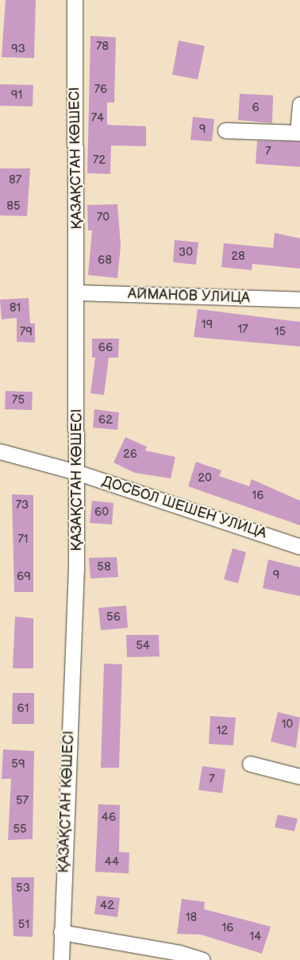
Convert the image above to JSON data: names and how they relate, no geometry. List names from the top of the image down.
{
  "streets": {
    "street": ["ҚАЗАҚСТАН КӨШЕСІ", "АЙМАНОВ УЛИЦА", "ДОСБОЛ ШЕШЕН УЛИЦА"]
  },
  "crossings": [
    ["ҚАЗАҚСТАН КӨШЕСІ", "АЙМАНОВ УЛИЦА"],
    ["ҚАЗАҚСТАН КӨШЕСІ", "ДОСБОЛ ШЕШЕН УЛИЦА"]
  ],
  "house_numbers": [
    "78",
    "93",
    "76",
    "91",
    "6",
    "74",
    "9",
    "7",
    "72",
    "87",
    "85",
    "70",
    "30",
    "28",
    "68",
    "81",
    "19",
    "17",
    "79",
    "15",
    "66",
    "75",
    "62",
    "26",
    "20",
    "16",
    "73",
    "60",
    "71",
    "58",
    "9",
    "69",
    "56",
    "54",
    "61",
    "10",
    "12",
    "59",
    "7",
    "57",
    "46",
    "55",
    "44",
    "53",
    "42",
    "18",
    "51",
    "16",
    "14"
  ]
}
